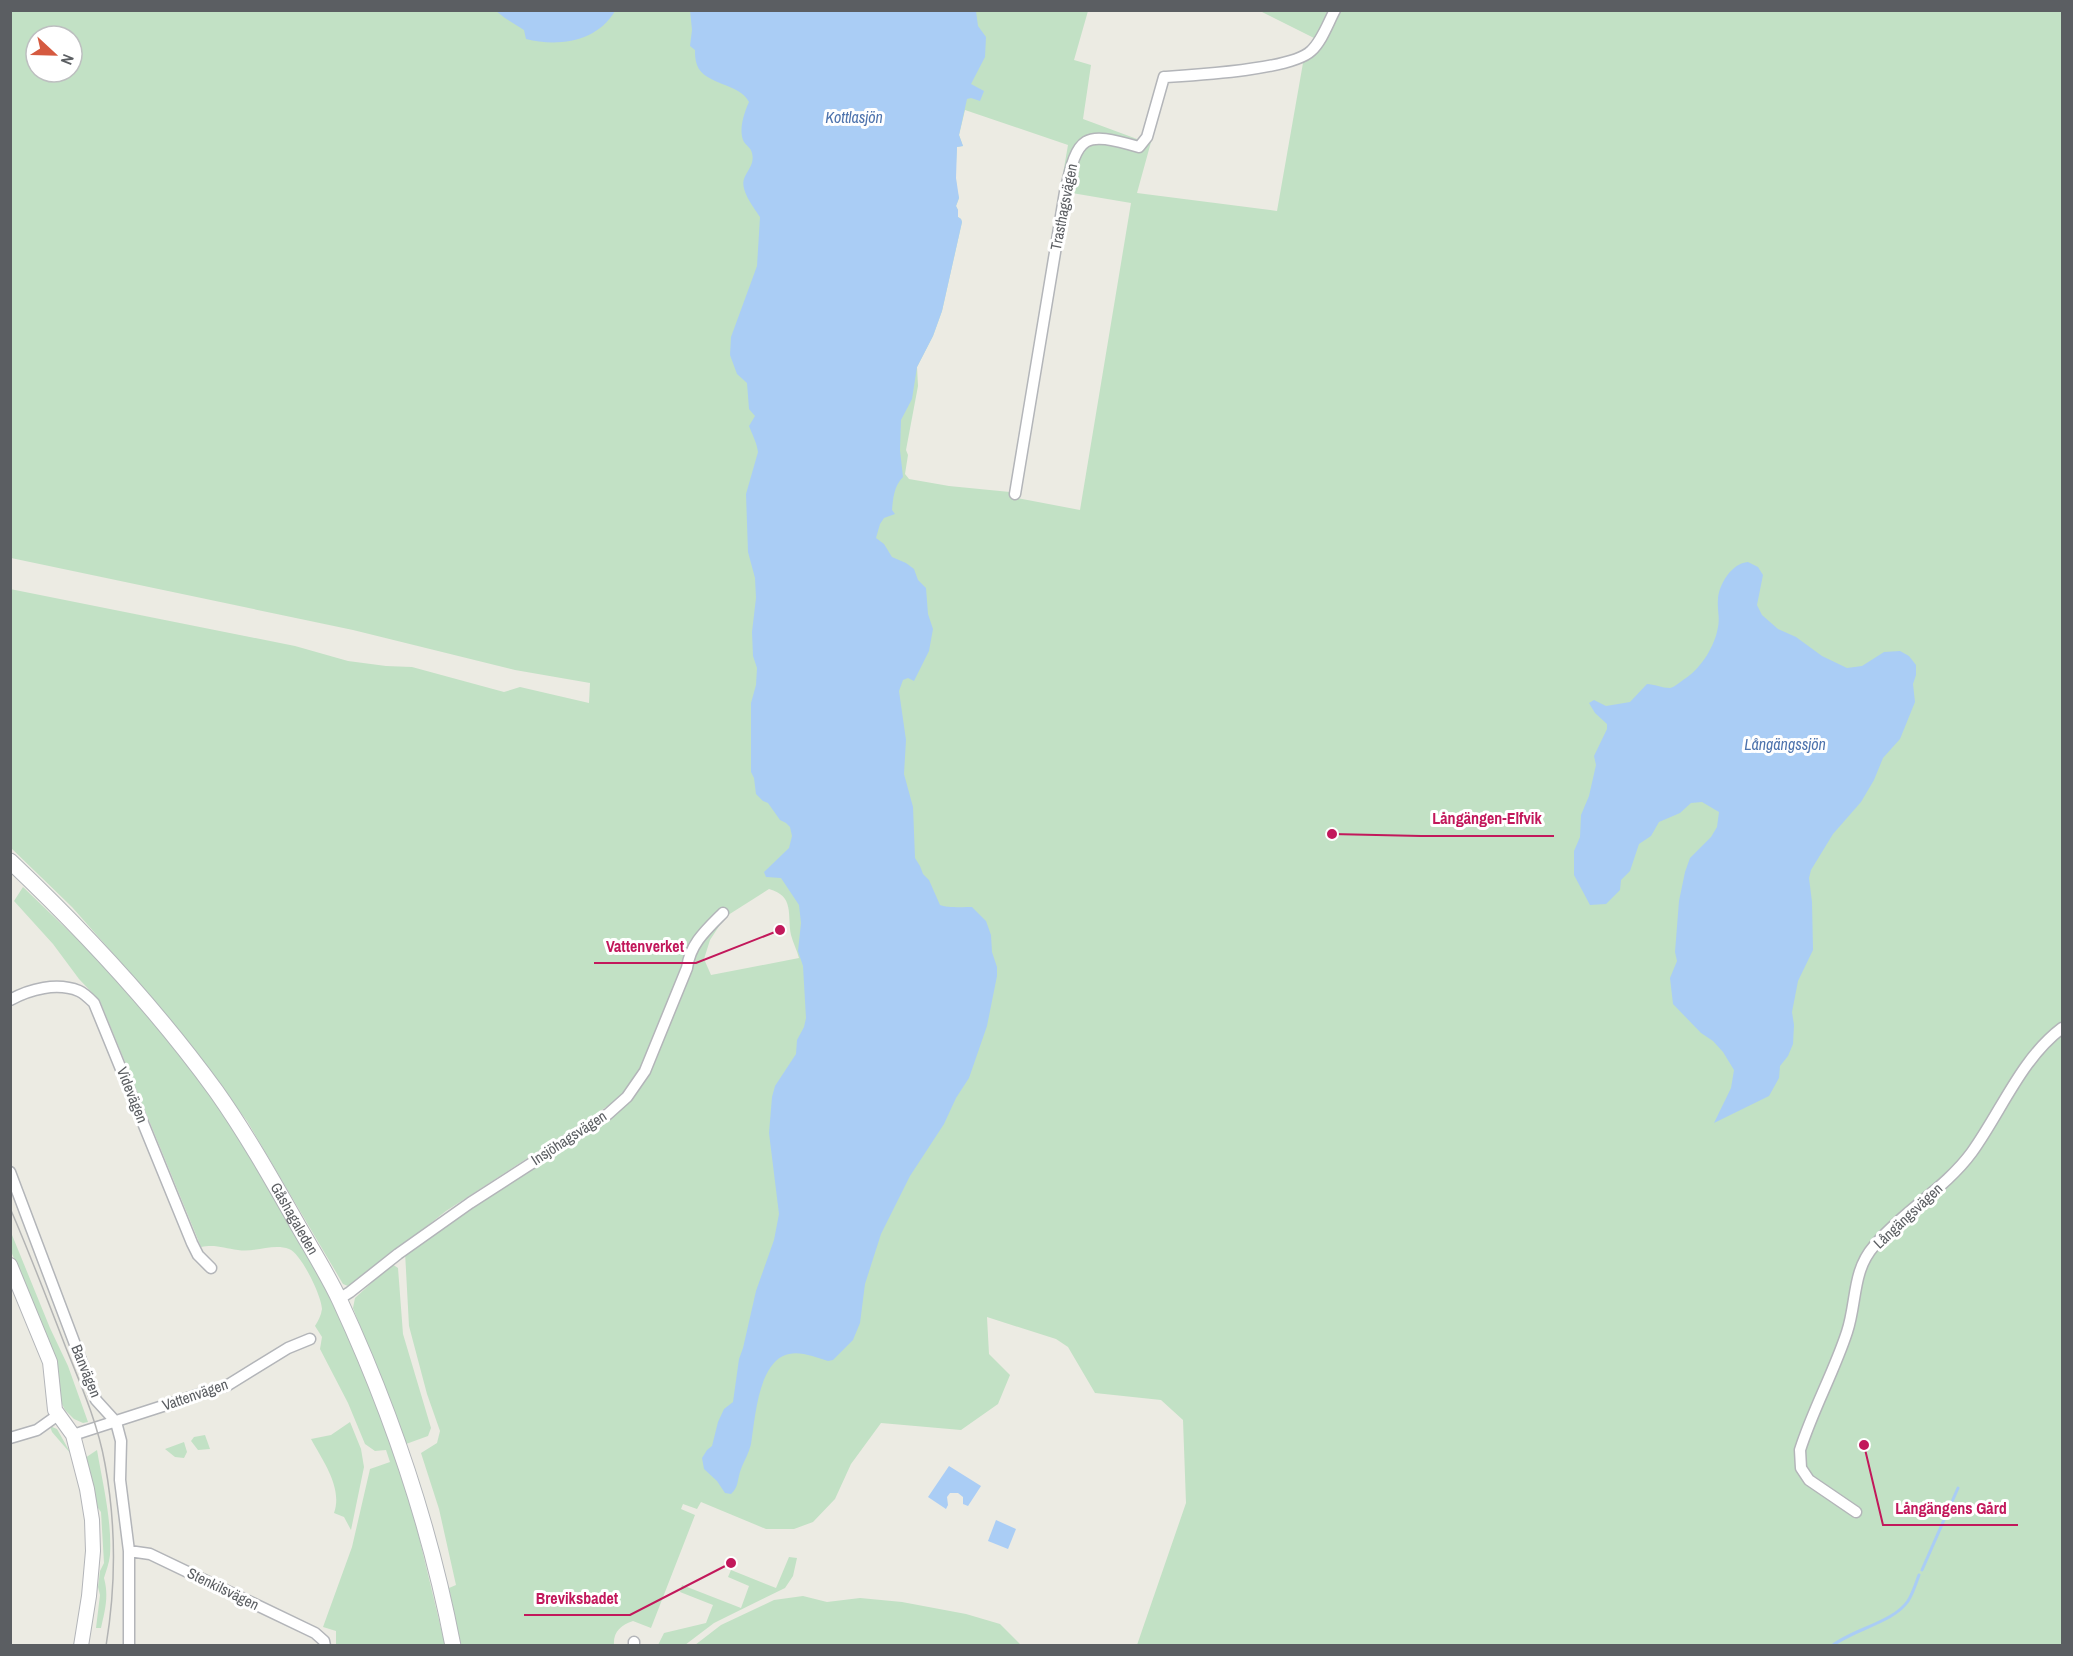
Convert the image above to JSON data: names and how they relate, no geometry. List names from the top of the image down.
{
  "streets": {
    "main road": ["Gåshagaleden"],
    "street": [
      "Trasthagsvägen",
      "Videvägen",
      "Insjöhagsvägen",
      "Långängsvägen",
      "Banvägen",
      "Vattenvägen",
      "Stenkilsvägen"
    ]
  },
  "crossings": [
    ["Insjöhagsvägen", "Gåshagaleden"],
    ["Banvägen", "Vattenvägen"]
  ],
  "water": ["Kottlasjön", "Långängssjön"],
  "places": [
    "Långängen-Elfvik",
    "Vattenverket",
    "Långängens Gård",
    "Breviksbadet"
  ],
  "north": "right"
}
